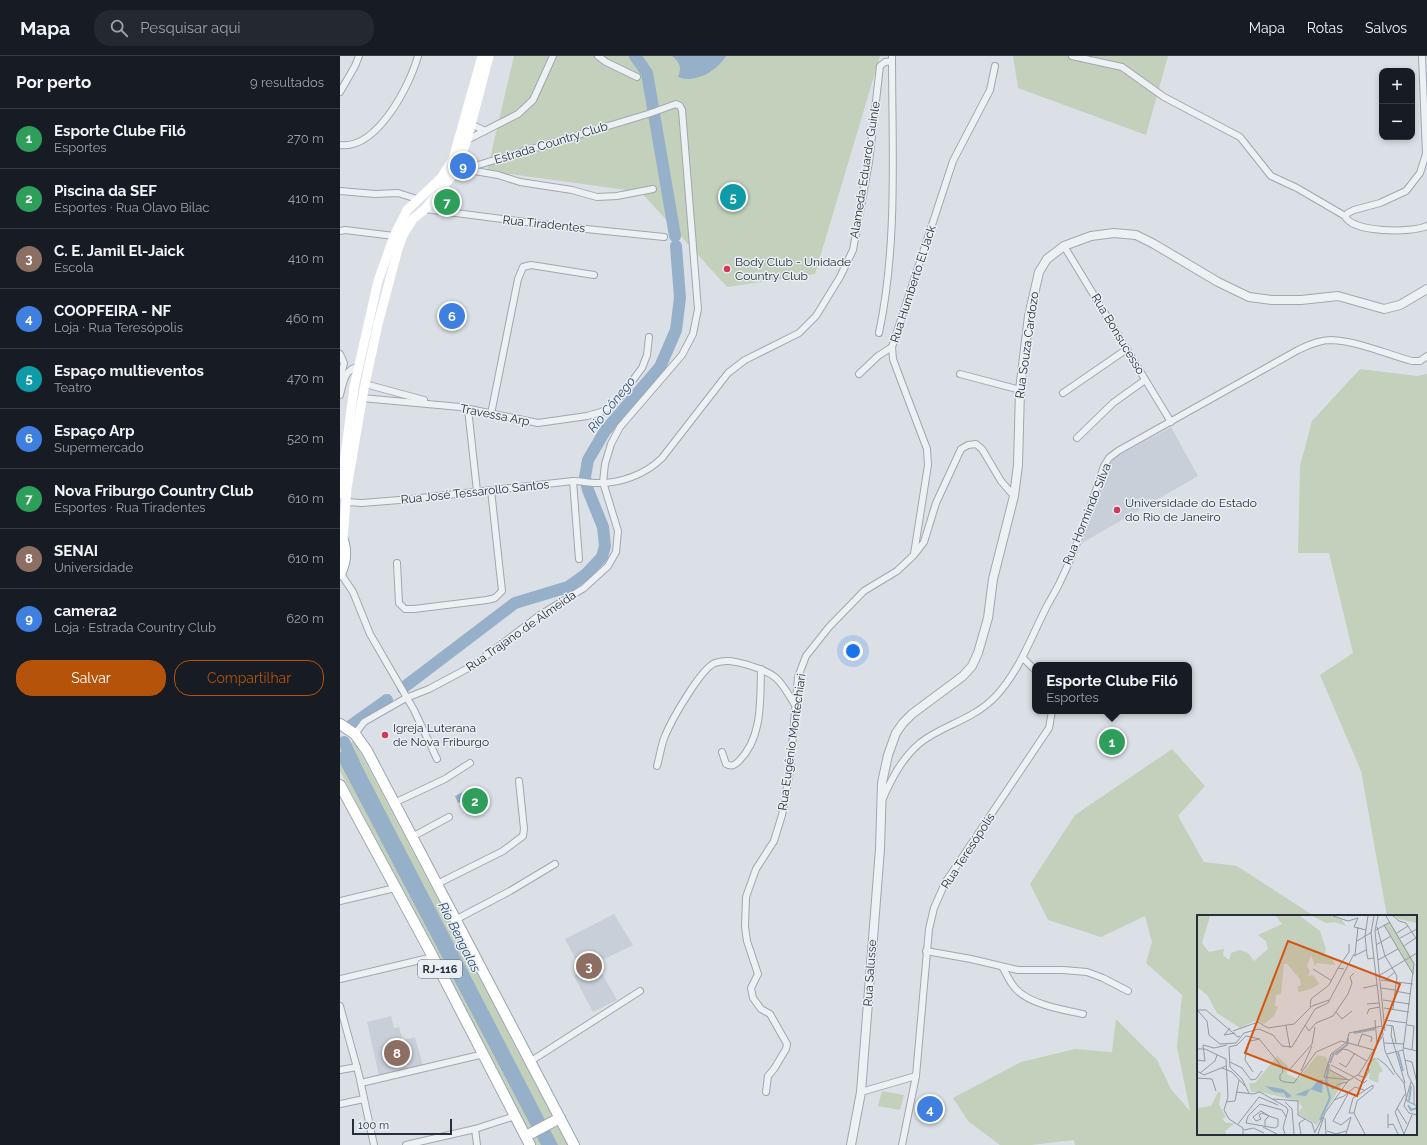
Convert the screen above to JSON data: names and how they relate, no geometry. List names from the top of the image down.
{
  "streets": {
    "main road": ["RJ-116"],
    "street": [
      "Estrada Country Club",
      "Alameda Eduardo Guinle",
      "Rua Tiradentes",
      "Rua Humberto El Jack",
      "Rua Bonsucesso",
      "Rua Souza Cardozo",
      "Travessa Arp",
      "Rua José Tessarollo Santos",
      "Rua Hormindo Silva",
      "Rua Trajano de Almeida",
      "Rua Eugênio Montechiari",
      "Rua Teresópolis",
      "Rua Salusse"
    ]
  },
  "crossings": [
    ["Estrada Country Club", "Alameda Eduardo Guinle"],
    ["Estrada Country Club", "Rua José Tessarollo Santos"],
    ["Estrada Country Club", "Rua Trajano de Almeida"],
    ["Alameda Eduardo Guinle", "Rua José Tessarollo Santos"],
    ["Alameda Eduardo Guinle", "Rua Trajano de Almeida"],
    ["Rua Humberto El Jack", "Rua Eugênio Montechiari"],
    ["Rua Bonsucesso", "Rua Souza Cardozo"],
    ["Rua Bonsucesso", "Rua Hormindo Silva"],
    ["Rua Souza Cardozo", "Rua Hormindo Silva"],
    ["Rua Souza Cardozo", "Rua Eugênio Montechiari"],
    ["Rua Souza Cardozo", "Rua Salusse"],
    ["Rua José Tessarollo Santos", "Rua Trajano de Almeida"],
    ["Rua Hormindo Silva", "Rua Salusse"],
    ["Rua Trajano de Almeida", "RJ-116"]
  ],
  "water": ["Rio Cônego", "Rio Bengalas"],
  "places": ["Body Club - Unidade Country Club", "Universidade do Estado do Rio de Janeiro", "Igreja Luterana de Nova Friburgo"],
  "scale_bar": "100 m",
  "page": {
    "header": "Mapa",
    "search": "Pesquisar aqui",
    "nav": ["Mapa", "Rotas", "Salvos"],
    "heading": ["Por perto", "9 resultados"],
    "map_buttons": ["+", "−"],
    "list": [
      {
        "mark": "1",
        "name": "Esporte Clube Filó",
        "note": "Esportes",
        "value": "270 m"
      },
      {
        "mark": "2",
        "name": "Piscina da SEF",
        "note": "Esportes · Rua Olavo Bilac",
        "value": "410 m"
      },
      {
        "mark": "3",
        "name": "C. E. Jamil El-Jaick",
        "note": "Escola",
        "value": "410 m"
      },
      {
        "mark": "4",
        "name": "COOPFEIRA - NF",
        "note": "Loja · Rua Teresópolis",
        "value": "460 m"
      },
      {
        "mark": "5",
        "name": "Espaço multieventos",
        "note": "Teatro",
        "value": "470 m"
      },
      {
        "mark": "6",
        "name": "Espaço Arp",
        "note": "Supermercado",
        "value": "520 m"
      },
      {
        "mark": "7",
        "name": "Nova Friburgo Country Club",
        "note": "Esportes · Rua Tiradentes",
        "value": "610 m"
      },
      {
        "mark": "8",
        "name": "SENAI",
        "note": "Universidade",
        "value": "610 m"
      },
      {
        "mark": "9",
        "name": "camera2",
        "note": "Loja · Estrada Country Club",
        "value": "620 m"
      }
    ],
    "pins": [
      "9",
      "5",
      "7",
      "6",
      "1",
      "2",
      "3",
      "8",
      "4"
    ],
    "buttons": ["Salvar", "Compartilhar"],
    "popup": ["Esporte Clube Filó", "Esportes"],
    "scale": "100 m"
  }
}
